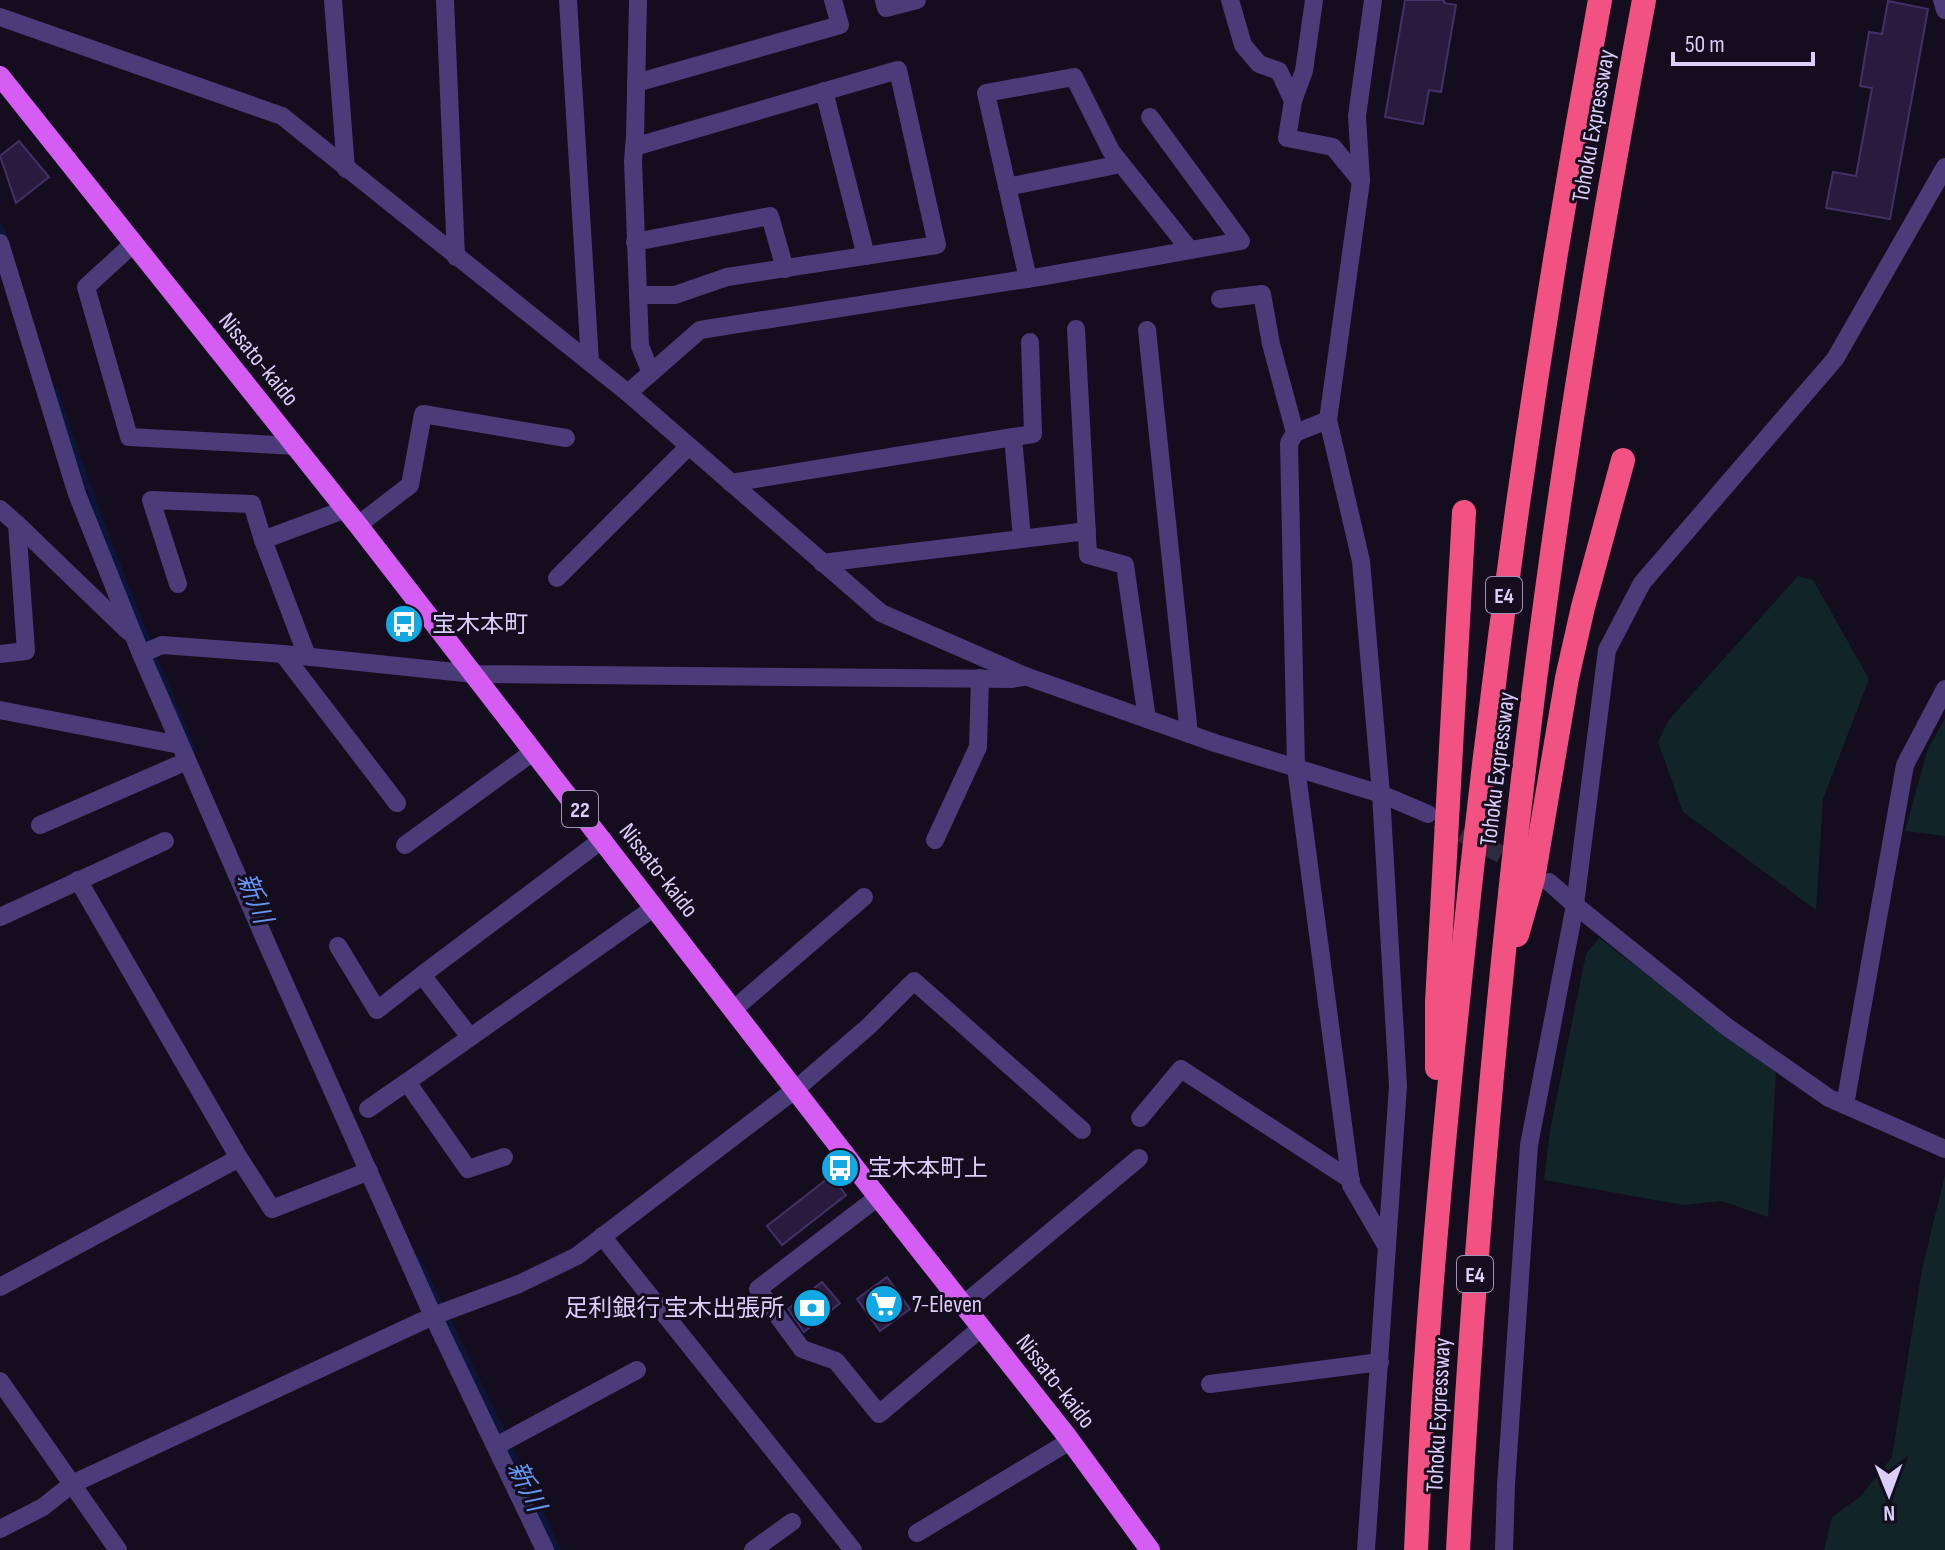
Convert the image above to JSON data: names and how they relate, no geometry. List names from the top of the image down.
{
  "streets": {
    "highway": ["Tohoku Expressway", "E4"],
    "main road": ["Nissato-kaido", "22"]
  },
  "water": ["新川"],
  "places": {
    "bus stop": ["宝木本町", "宝木本町上"],
    "supermarket": ["7-Eleven"],
    "bank": ["足利銀行 宝木出張所"]
  },
  "scale_bar": "50 m",
  "north": "bottom"
}
